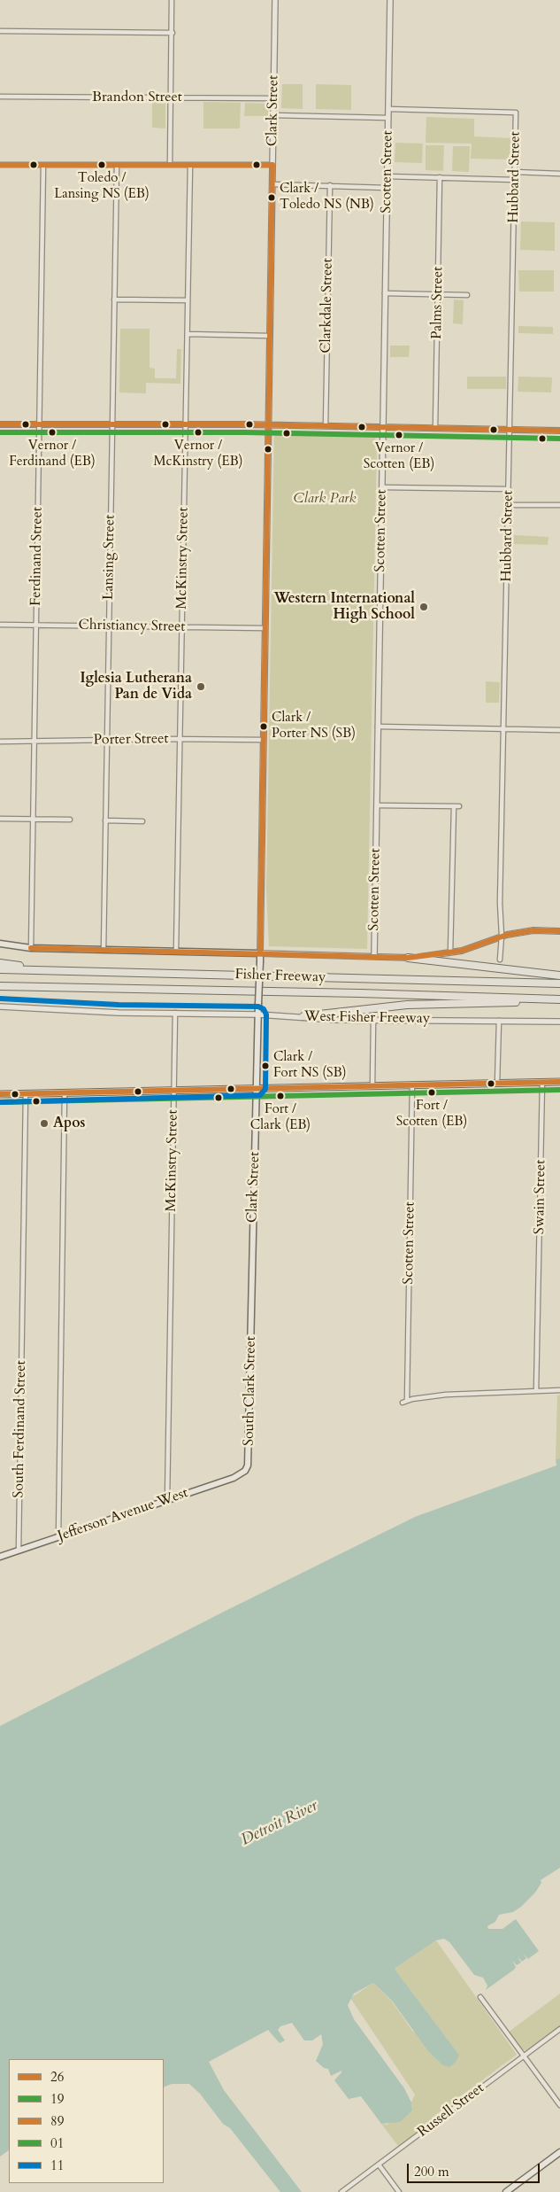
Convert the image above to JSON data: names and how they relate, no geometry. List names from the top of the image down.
{
  "streets": {
    "highway": ["Fisher Freeway"],
    "main road": ["Clark Street", "South Clark Street", "Jefferson Avenue West"],
    "street": [
      "Brandon Street",
      "Scotten Street",
      "Hubbard Street",
      "Palms Street",
      "Clarkdale Street",
      "Ferdinand Street",
      "Lansing Street",
      "McKinstry Street",
      "Christiancy Street",
      "Porter Street",
      "West Fisher Freeway",
      "Swain Street",
      "South Ferdinand Street",
      "Russell Street"
    ]
  },
  "crossings": [
    ["Brandon Street", "Clark Street"],
    ["Clark Street", "Christiancy Street"],
    ["Clark Street", "Porter Street"],
    ["Clark Street", "West Fisher Freeway"],
    ["Clark Street", "South Clark Street"],
    ["Scotten Street", "Hubbard Street"],
    ["Ferdinand Street", "Christiancy Street"],
    ["Ferdinand Street", "Porter Street"],
    ["Lansing Street", "Christiancy Street"],
    ["Lansing Street", "Porter Street"],
    ["McKinstry Street", "Christiancy Street"],
    ["McKinstry Street", "Porter Street"],
    ["McKinstry Street", "West Fisher Freeway"],
    ["McKinstry Street", "Jefferson Avenue West"],
    ["South Clark Street", "Jefferson Avenue West"],
    ["South Ferdinand Street", "Jefferson Avenue West"]
  ],
  "water": ["Detroit River"],
  "parks": ["Clark Park"],
  "places": [
    "Toledo / Lansing NS (EB)",
    "Clark / Toledo NS (NB)",
    "Vernor / Ferdinand (EB)",
    "Vernor / McKinstry (EB)",
    "Vernor / Scotten (EB)",
    "Western International High School",
    "Iglesia Lutherana Pan de Vida",
    "Clark / Porter NS (SB)",
    "Clark / Fort NS (SB)",
    "Fort / Scotten (EB)",
    "Fort / Clark (EB)",
    "Apos"
  ],
  "lines": [
    "transit line 26",
    "transit line 89",
    "transit line 01",
    "transit line 11",
    "transit line 19"
  ],
  "legend": [
    "26",
    "19",
    "89",
    "01",
    "11"
  ],
  "scale_bar": "200 m"
}
